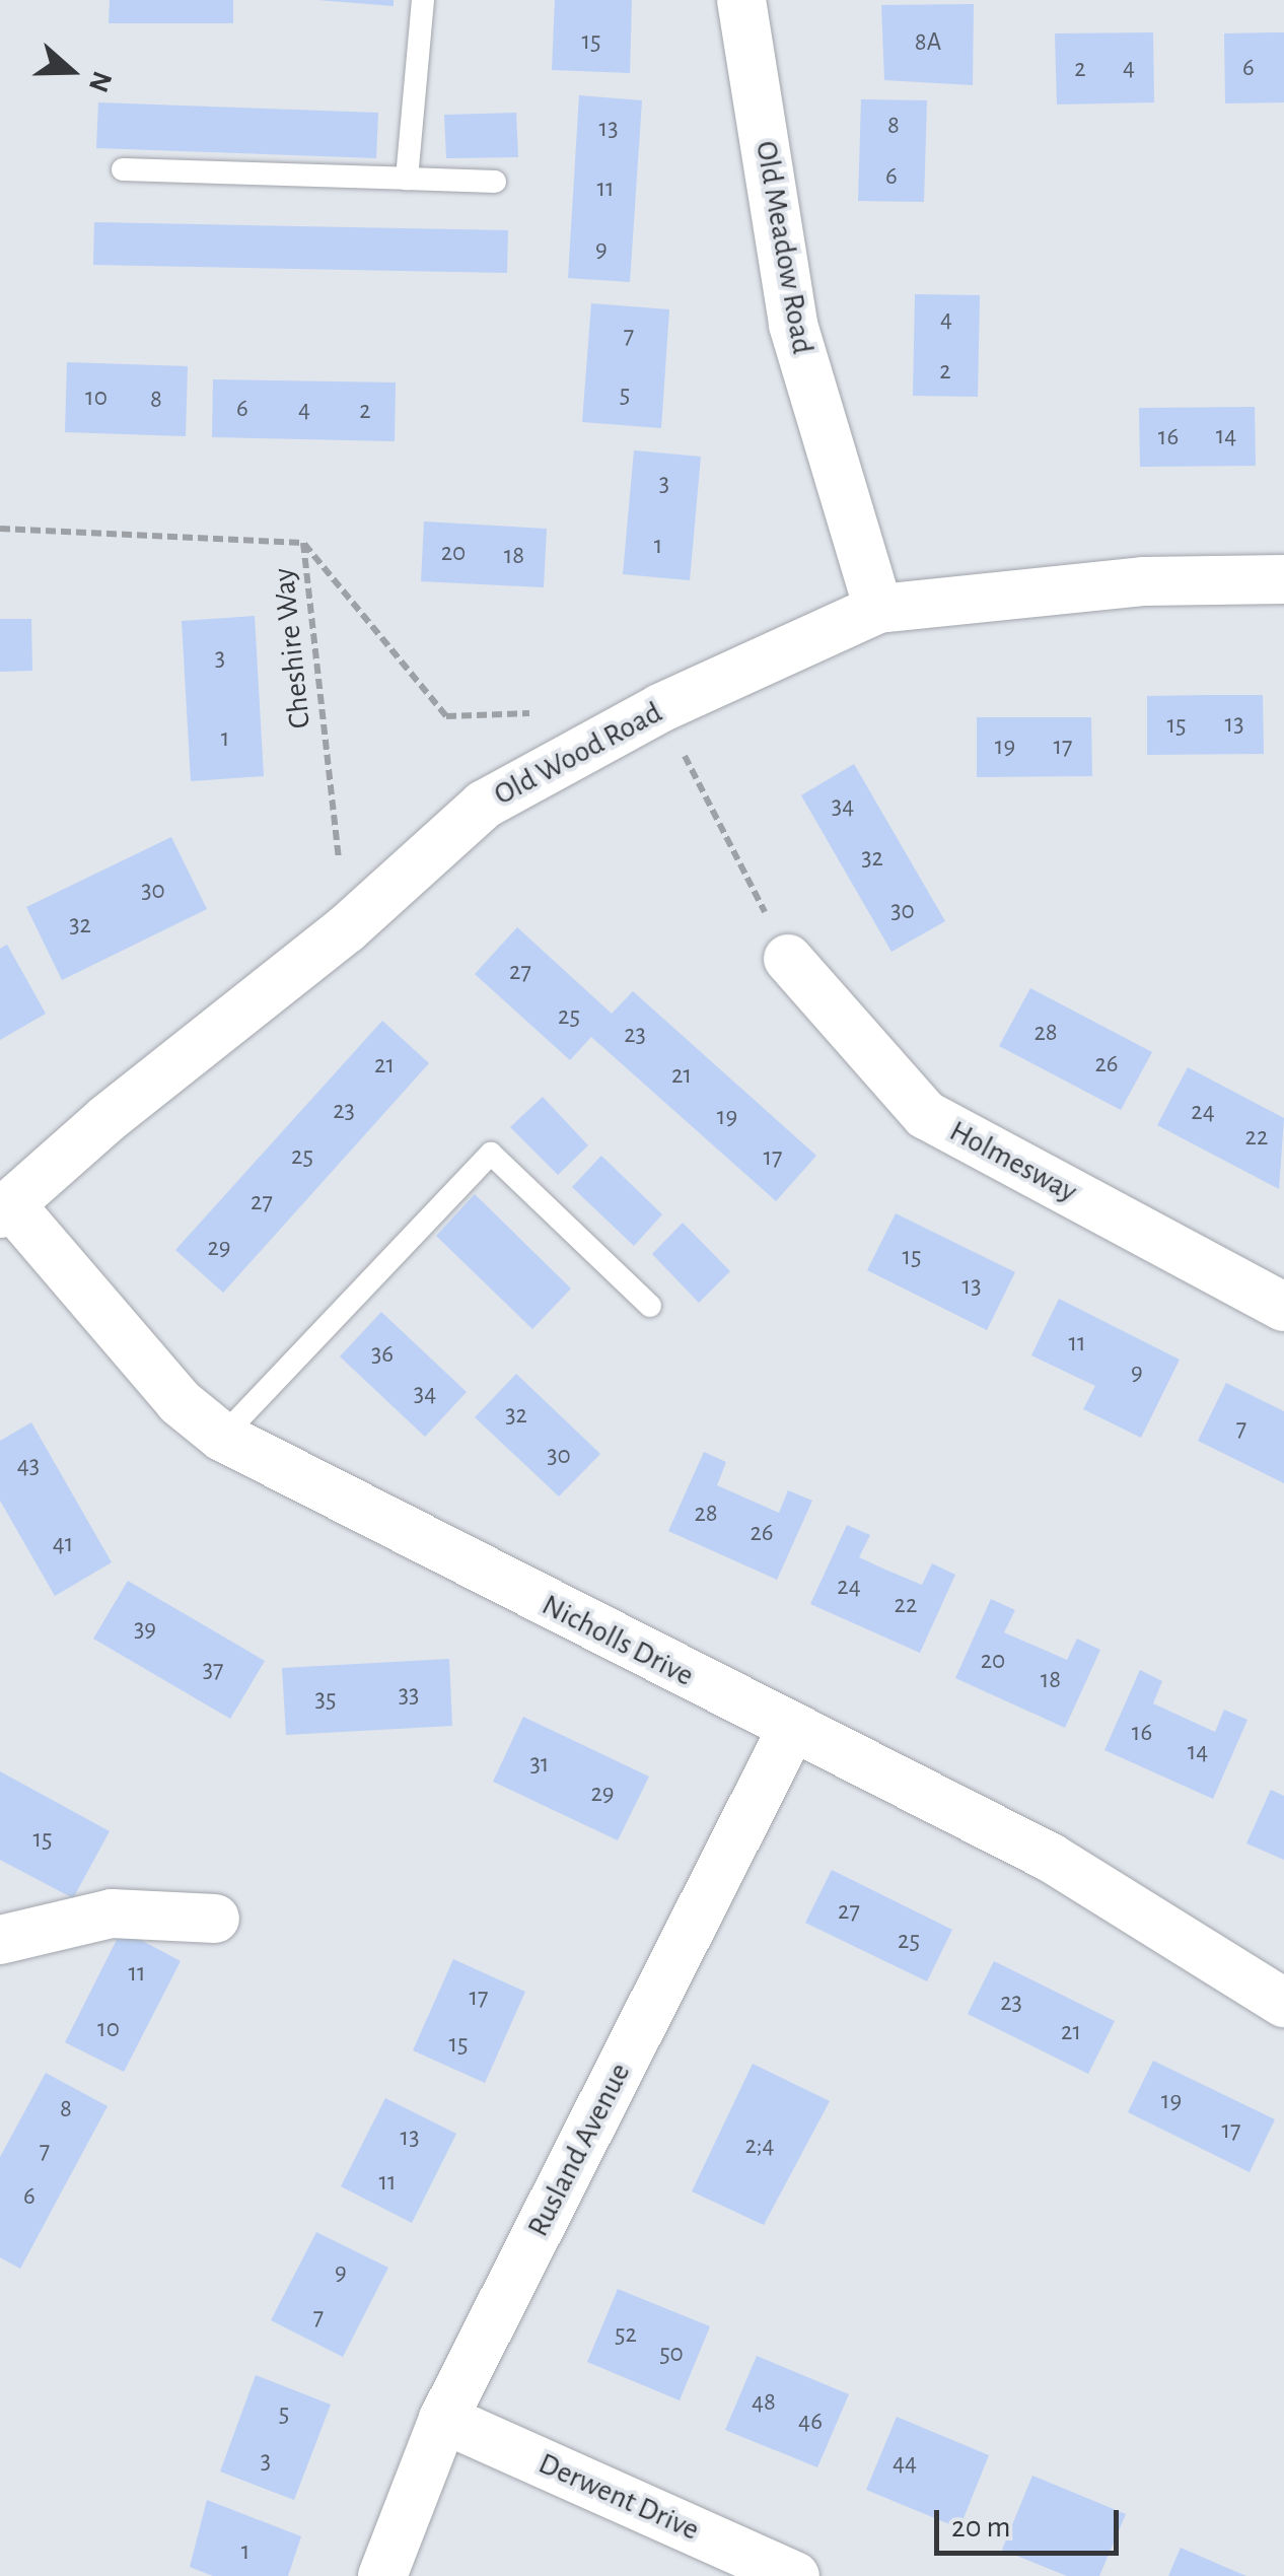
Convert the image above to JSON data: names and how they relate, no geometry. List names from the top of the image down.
{
  "streets": {
    "street": [
      "Old Meadow Road",
      "Old Wood Road",
      "Holmesway",
      "Nicholls Drive",
      "Rusland Avenue",
      "Derwent Drive"
    ],
    "path": ["Cheshire Way"]
  },
  "crossings": [
    ["Old Meadow Road", "Old Wood Road"],
    ["Cheshire Way", "Old Wood Road"],
    ["Old Wood Road", "Nicholls Drive"],
    ["Nicholls Drive", "Rusland Avenue"],
    ["Rusland Avenue", "Derwent Drive"]
  ],
  "house_numbers": [
    "15",
    "8A",
    "4",
    "6",
    "2",
    "8",
    "13",
    "6",
    "11",
    "9",
    "4",
    "7",
    "2",
    "5",
    "10",
    "8",
    "6",
    "4",
    "2",
    "14",
    "16",
    "3",
    "1",
    "20",
    "18",
    "3",
    "13",
    "15",
    "1",
    "19",
    "17",
    "34",
    "32",
    "30",
    "30",
    "32",
    "27",
    "25",
    "28",
    "23",
    "26",
    "21",
    "21",
    "23",
    "24",
    "19",
    "22",
    "25",
    "17",
    "27",
    "29",
    "15",
    "13",
    "11",
    "36",
    "9",
    "34",
    "32",
    "7",
    "30",
    "43",
    "28",
    "26",
    "41",
    "24",
    "22",
    "39",
    "20",
    "37",
    "18",
    "33",
    "35",
    "16",
    "14",
    "31",
    "29",
    "15",
    "27",
    "25",
    "11",
    "17",
    "23",
    "10",
    "21",
    "15",
    "19",
    "8",
    "17",
    "13",
    "2;4",
    "7",
    "11",
    "6",
    "9",
    "7",
    "52",
    "50",
    "48",
    "5",
    "46",
    "3",
    "44",
    "1"
  ],
  "scale_bar": "20 m",
  "north": "right"
}
